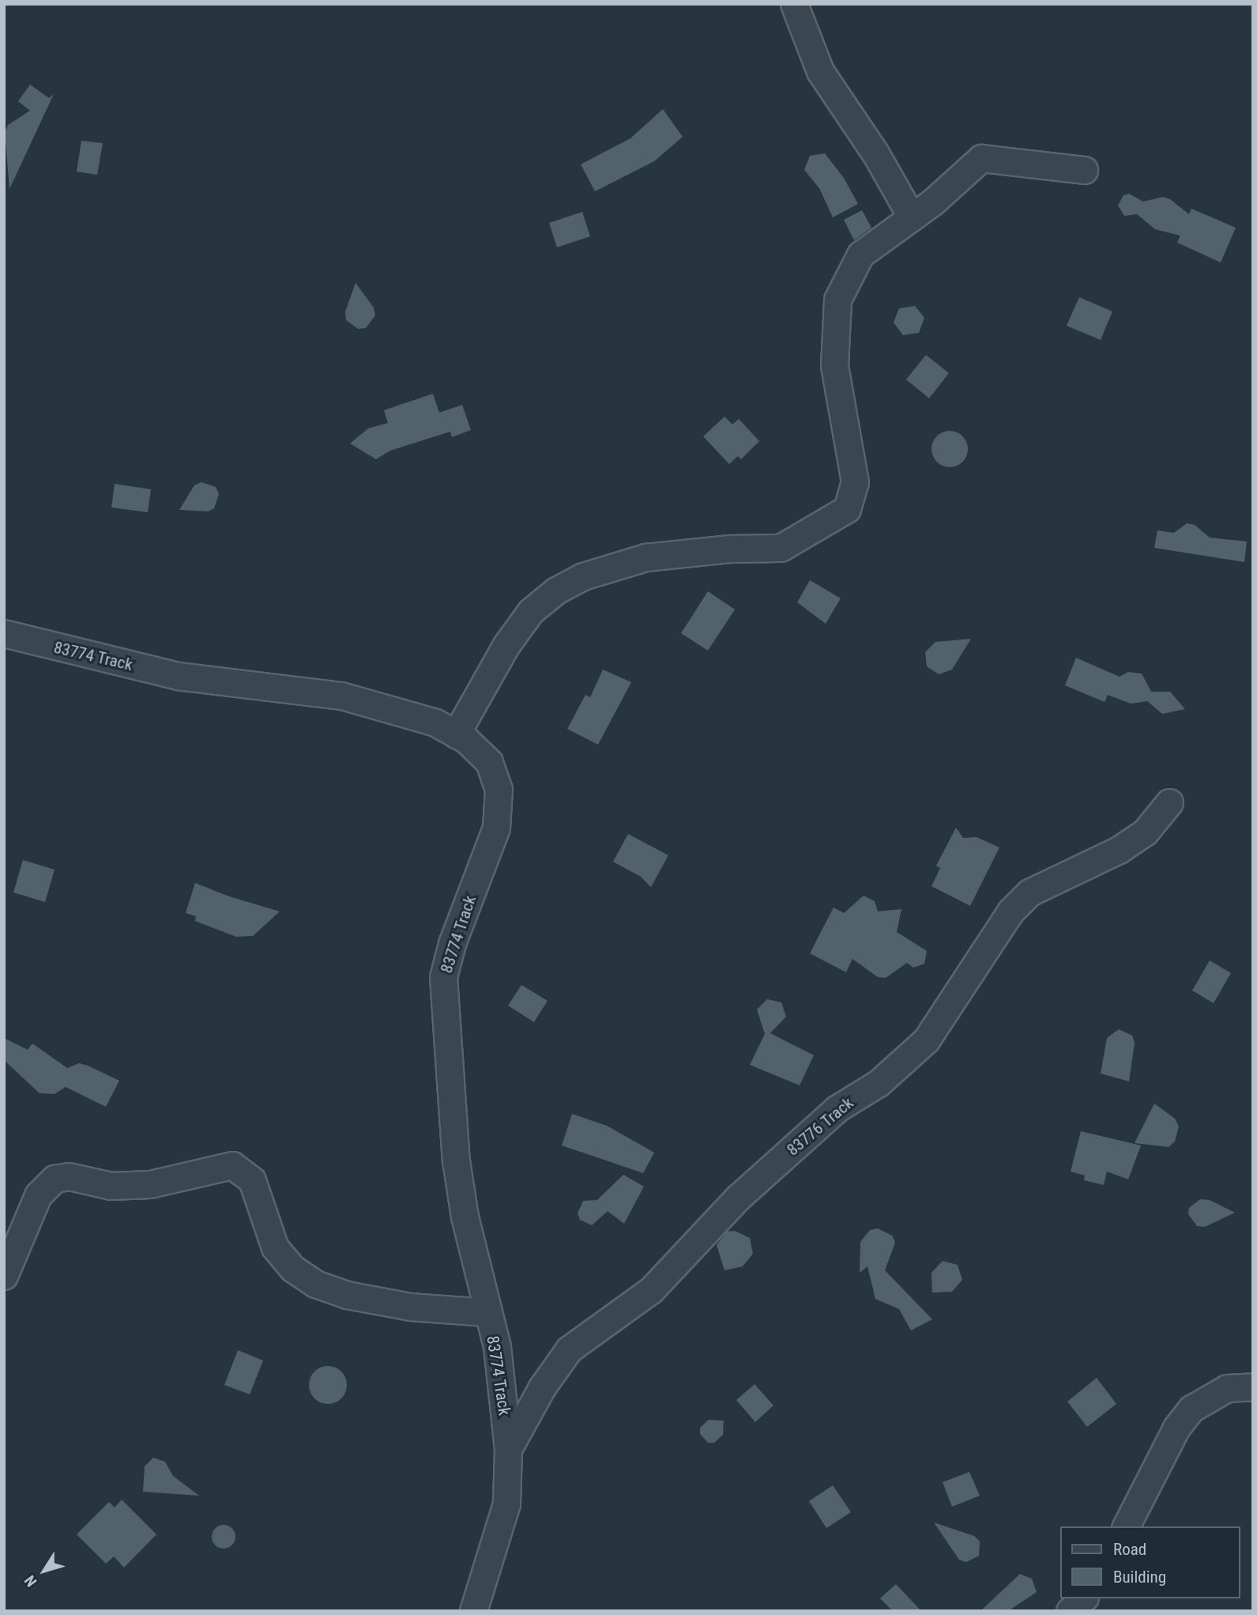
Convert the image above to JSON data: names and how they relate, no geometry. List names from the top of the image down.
{
  "streets": {
    "street": ["83774 Track", "83776 Track"]
  },
  "crossings": [
    ["83774 Track", "83776 Track"]
  ],
  "legend": ["Road", "Building"],
  "north": "bottom left"
}
